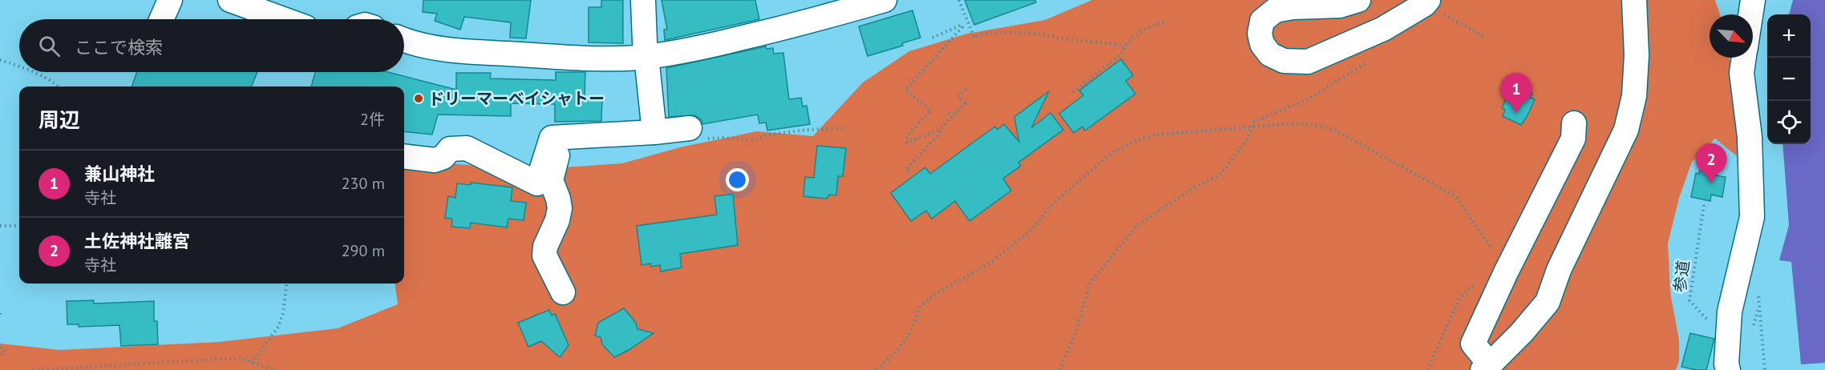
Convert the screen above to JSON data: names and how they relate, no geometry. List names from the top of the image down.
{
  "streets": {
    "path": ["参道"]
  },
  "places": ["ドリーマーベイシャトー"],
  "north": "bottom right",
  "page": {
    "map_buttons": ["+", "−"],
    "search": "ここで検索",
    "pins": ["1", "2"],
    "heading": ["周辺", "2件"],
    "list": [
      {
        "mark": "1",
        "name": "兼山神社",
        "note": "寺社",
        "value": "230 m"
      },
      {
        "mark": "2",
        "name": "土佐神社離宮",
        "note": "寺社",
        "value": "290 m"
      }
    ]
  }
}
